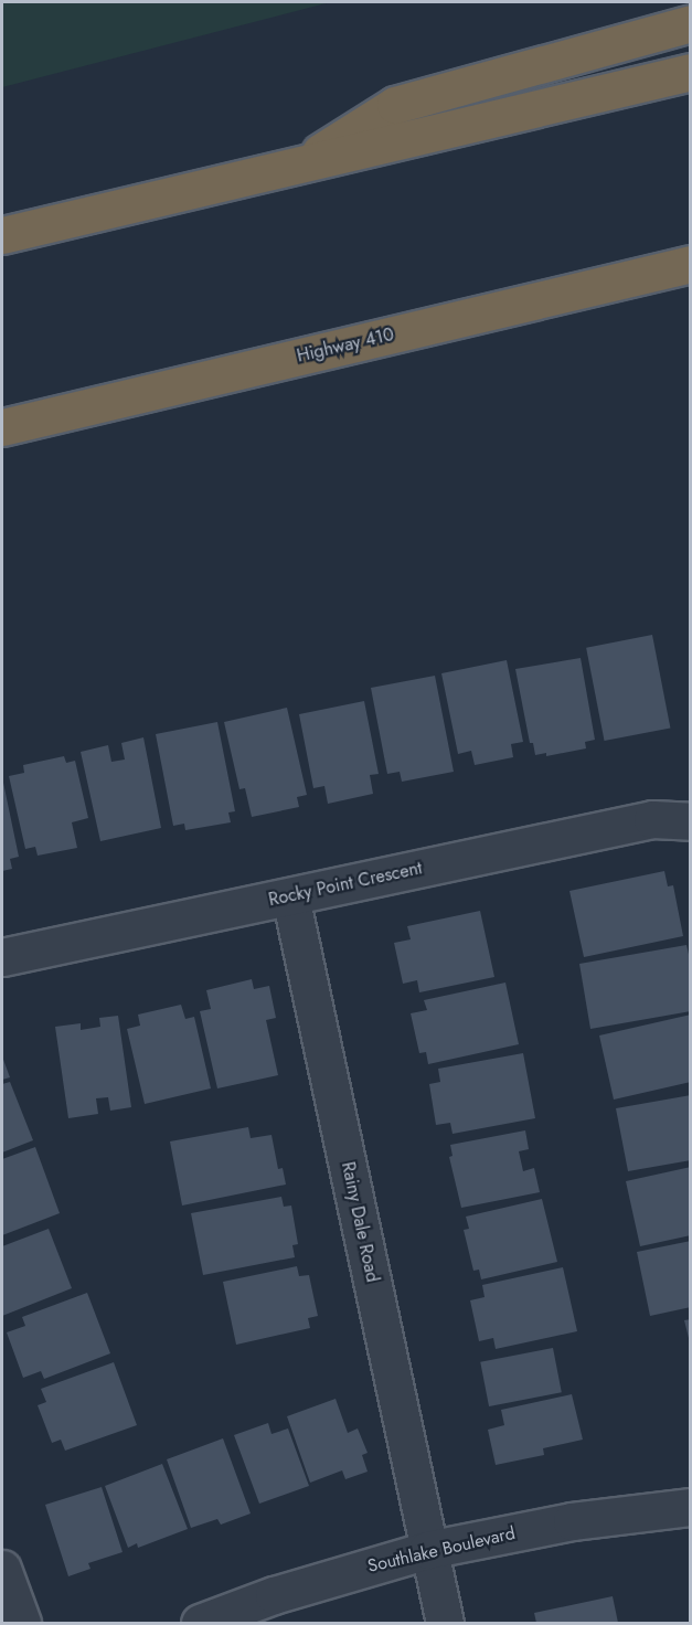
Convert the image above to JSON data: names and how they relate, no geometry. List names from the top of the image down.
{
  "streets": {
    "highway": ["Highway 410"],
    "street": ["Rocky Point Crescent", "Rainy Dale Road", "Southlake Boulevard"]
  },
  "crossings": [
    ["Rocky Point Crescent", "Rainy Dale Road"],
    ["Rainy Dale Road", "Southlake Boulevard"]
  ]
}
